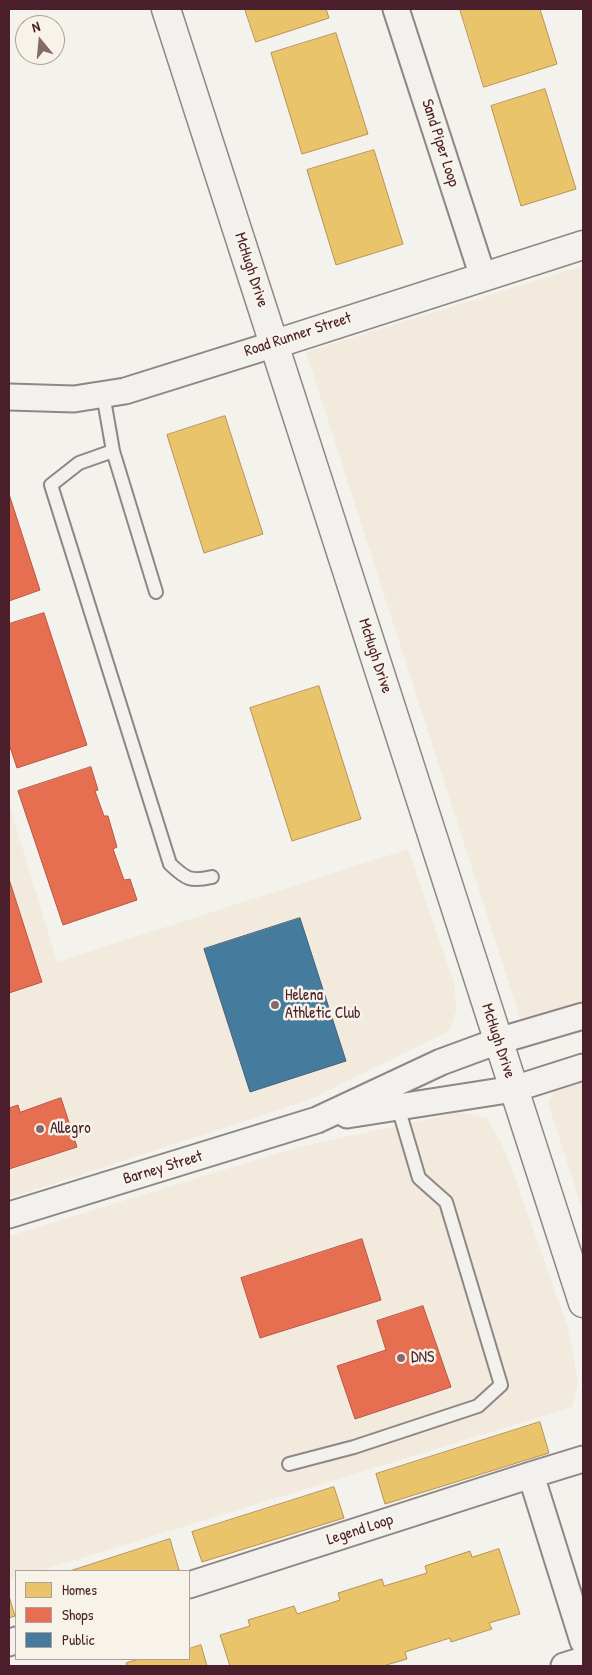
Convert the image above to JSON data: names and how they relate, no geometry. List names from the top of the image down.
{
  "streets": {
    "street": [
      "Sand Piper Loop",
      "McHugh Drive",
      "Road Runner Street",
      "Barney Street",
      "Legend Loop"
    ]
  },
  "crossings": [
    ["Sand Piper Loop", "Road Runner Street"],
    ["McHugh Drive", "Road Runner Street"]
  ],
  "places": ["Helena Athletic Club", "Allegro", "DNS"],
  "legend": ["Homes", "Shops", "Public"],
  "north": "top"
}
